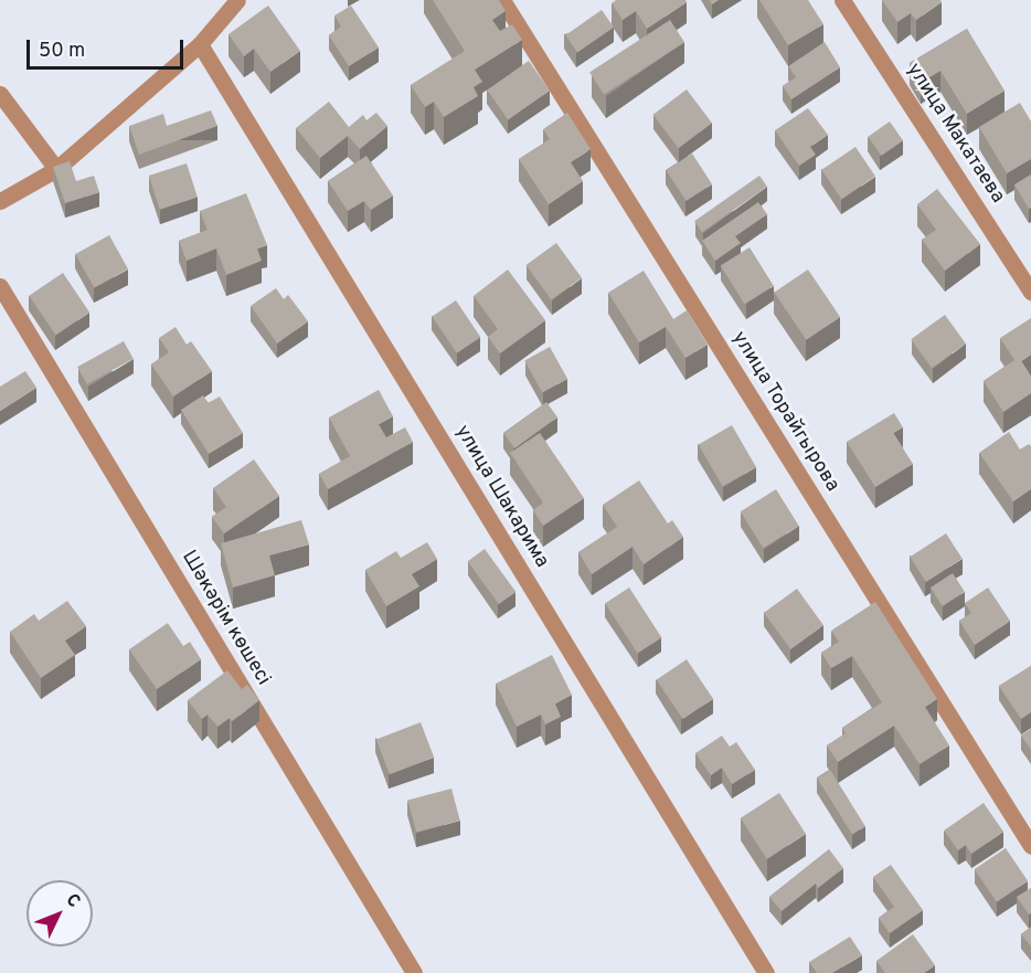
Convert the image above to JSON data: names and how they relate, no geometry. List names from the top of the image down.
{
  "streets": {
    "street": [
      "улица Макатаева",
      "улица Торайгырова",
      "улица Шакарима",
      "Шәкәрім көшесі"
    ]
  },
  "scale_bar": "50 m",
  "north": "top right"
}
